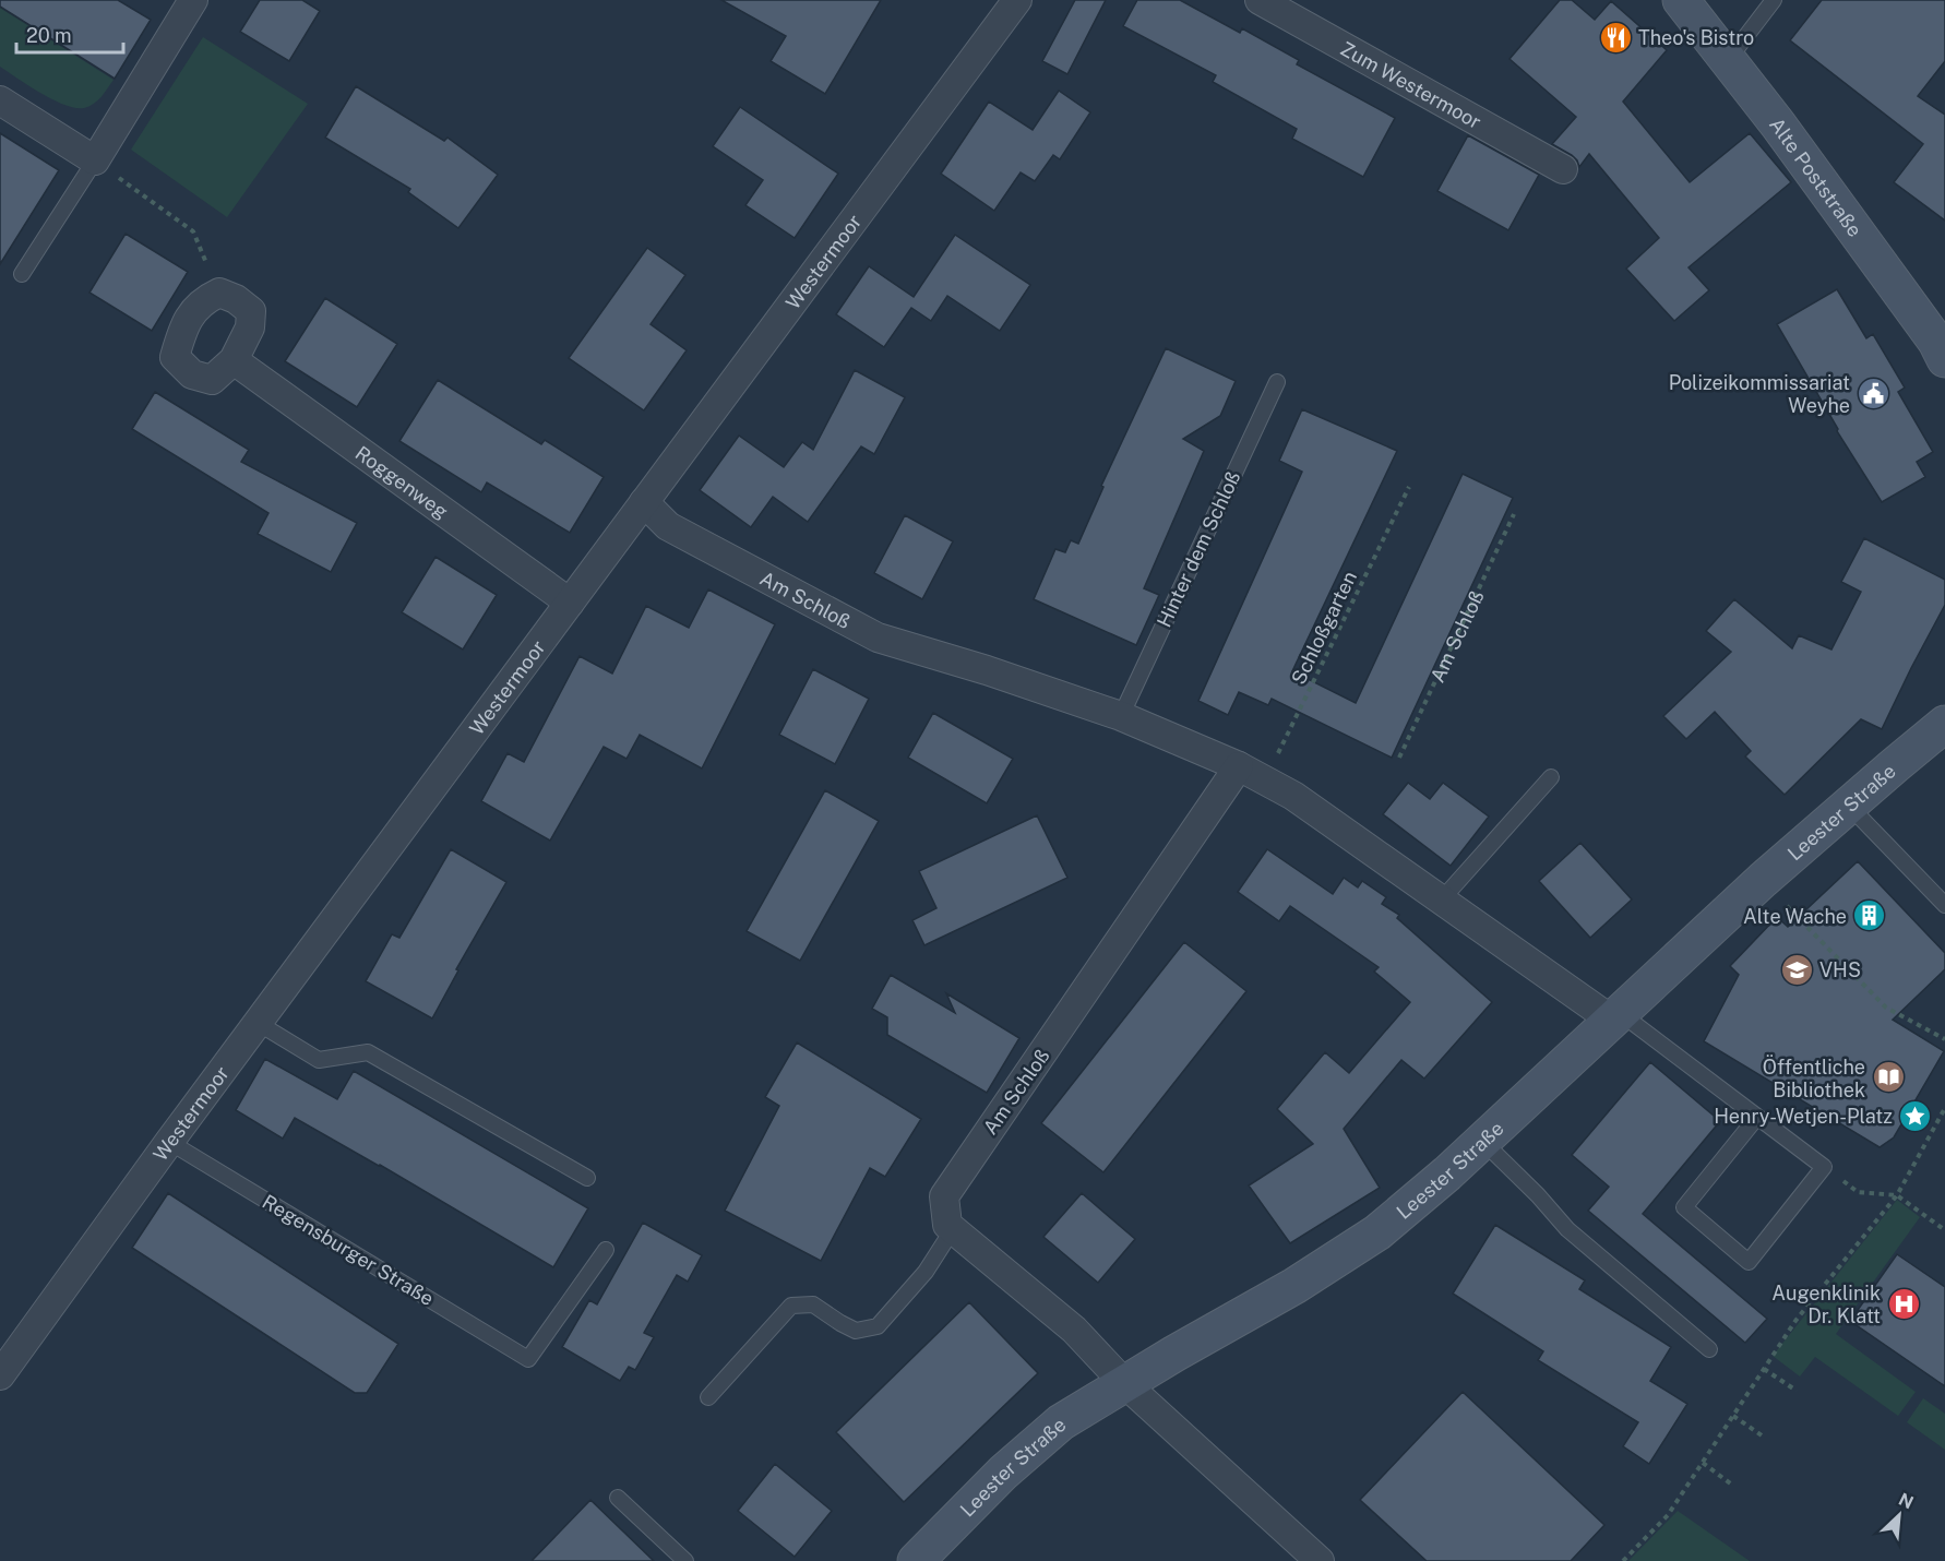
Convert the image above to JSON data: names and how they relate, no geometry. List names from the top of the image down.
{
  "streets": {
    "street": [
      "Zum Westermoor",
      "Alte Poststraße",
      "Westermoor",
      "Roggenweg",
      "Am Schloß",
      "Leester Straße"
    ],
    "lane": ["Hinter dem Schloß", "Regensburger Straße"],
    "path": ["Schloßgarten"]
  },
  "crossings": [
    ["Westermoor", "Roggenweg"],
    ["Westermoor", "Am Schloß"],
    ["Westermoor", "Regensburger Straße"],
    ["Hinter dem Schloß", "Am Schloß"],
    ["Am Schloß", "Schloßgarten"],
    ["Am Schloß", "Leester Straße"]
  ],
  "places": {
    "restaurant": ["Theo's Bistro"],
    "public building": ["Polizeikommissariat Weyhe"],
    "building": ["Alte Wache"],
    "school or university": ["VHS"],
    "library": ["Öffentliche Bibliothek"],
    "place": ["Henry-Wetjen-Platz"],
    "hospital": ["Augenklinik Dr. Klatt"]
  },
  "scale_bar": "20 m",
  "north": "top right"
}
